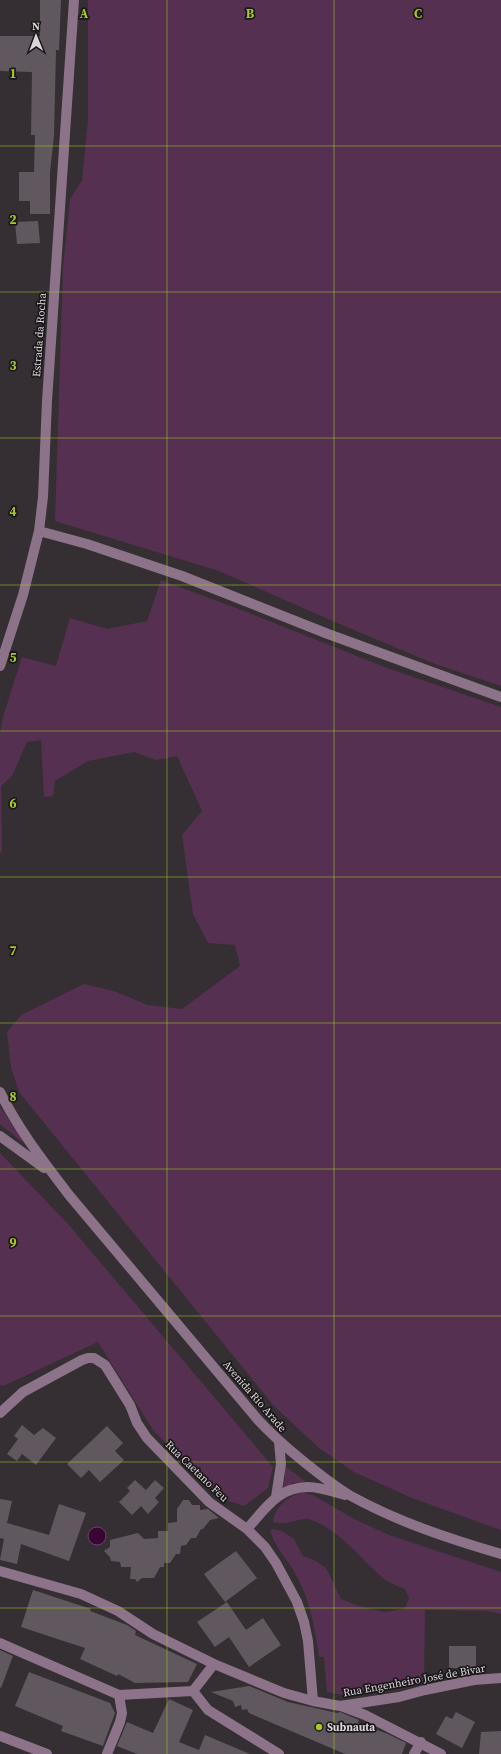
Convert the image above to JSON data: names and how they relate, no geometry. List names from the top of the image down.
{
  "streets": {
    "street": [
      "Estrada da Rocha",
      "Avenida Rio Arade",
      "Rua Caetano Feu",
      "Rua Engenheiro José de Bivar"
    ]
  },
  "crossings": [
    ["Rua Caetano Feu", "Rua Engenheiro José de Bivar"]
  ],
  "places": ["Subnauta"],
  "north": "top",
  "grid": {
    "columns": ["A", "B", "C"],
    "rows": [
      "1",
      "2",
      "3",
      "4",
      "5",
      "6",
      "7",
      "8",
      "9"
    ]
  }
}
